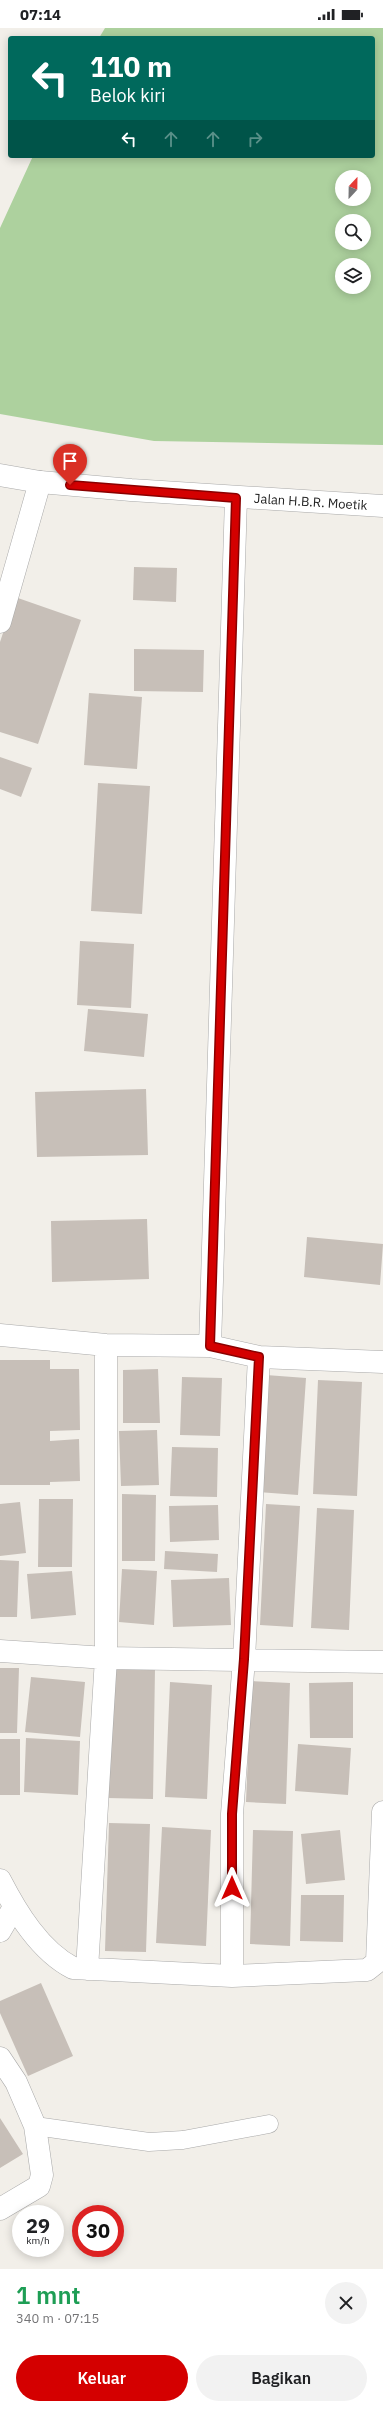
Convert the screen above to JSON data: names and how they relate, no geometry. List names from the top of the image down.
{
  "streets": {
    "street": ["Jalan H.B.R. Moetik"]
  },
  "north": "top",
  "page": {
    "status": "07:14",
    "turn": ["110 m", "Belok kiri"],
    "speed": "29 km/h",
    "limit": "30",
    "heading": ["1 mnt", "340 m · 07:15"],
    "buttons": ["Keluar", "Bagikan"]
  }
}
